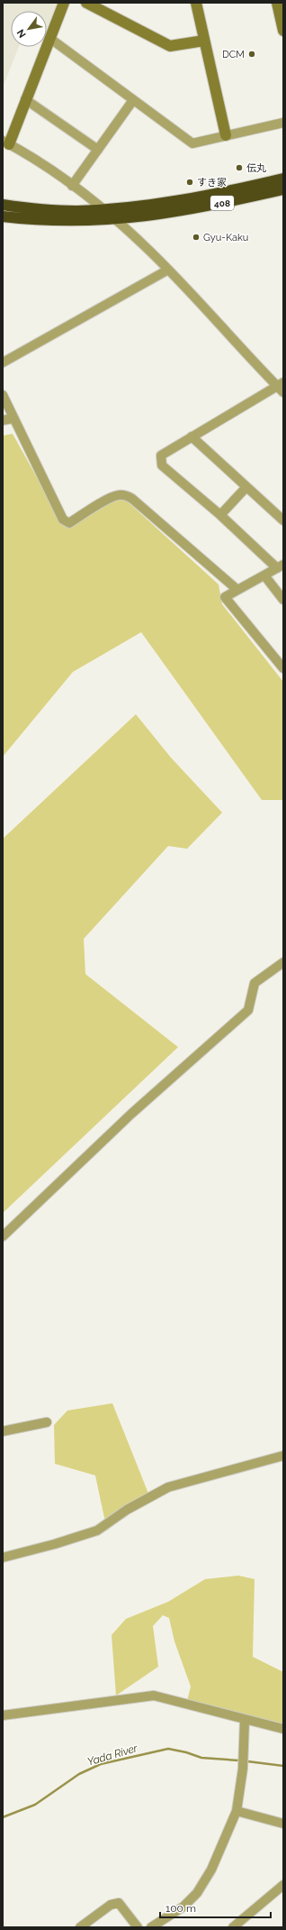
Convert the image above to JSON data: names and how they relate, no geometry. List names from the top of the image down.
{
  "streets": {
    "highway": ["408"]
  },
  "water": ["Yada River"],
  "places": [
    "DCM",
    "伝丸",
    "すき家",
    "Gyu-Kaku"
  ],
  "scale_bar": "100 m",
  "north": "bottom left"
}
